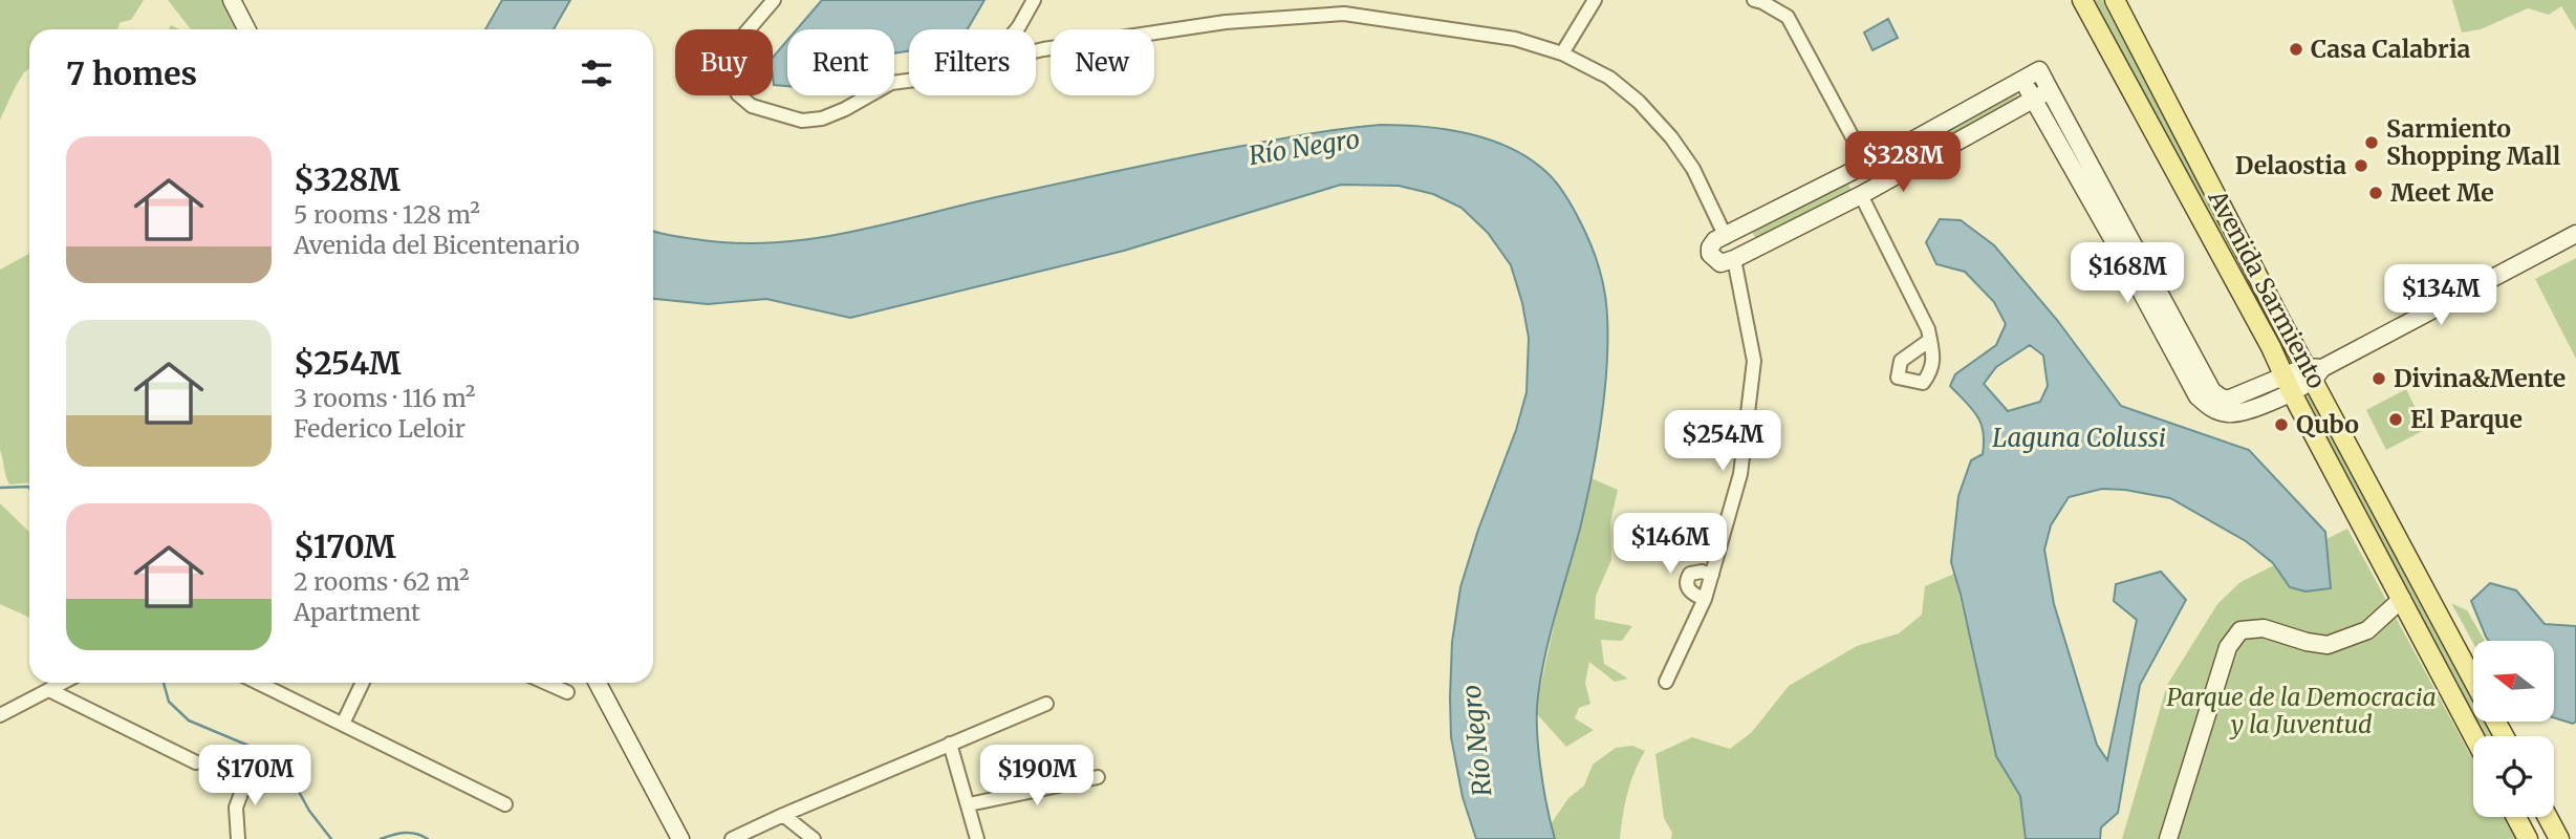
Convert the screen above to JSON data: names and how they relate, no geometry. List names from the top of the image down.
{
  "streets": {
    "main road": ["Avenida Sarmiento"]
  },
  "water": ["Río Negro", "Laguna Colussi"],
  "parks": ["Parque de la Democracia y la Juventud"],
  "places": [
    "Casa Calabria",
    "Sarmiento Shopping Mall",
    "Delaostia",
    "Meet Me",
    "Divina&Mente",
    "El Parque",
    "Qubo"
  ],
  "north": "left",
  "page": {
    "chip": [
      "Buy",
      "Rent",
      "Filters",
      "New"
    ],
    "heading": "7 homes",
    "list": [
      {
        "name": "$328M",
        "note": "5 rooms · 128 m² · Avenida del Bicentenario"
      },
      {
        "name": "$254M",
        "note": "3 rooms · 116 m² · Federico Leloir"
      },
      {
        "name": "$170M",
        "note": "2 rooms · 62 m² · Apartment"
      }
    ],
    "price": [
      "$328M",
      "$168M",
      "$134M",
      "$254M",
      "$146M",
      "$170M",
      "$190M"
    ]
  }
}
